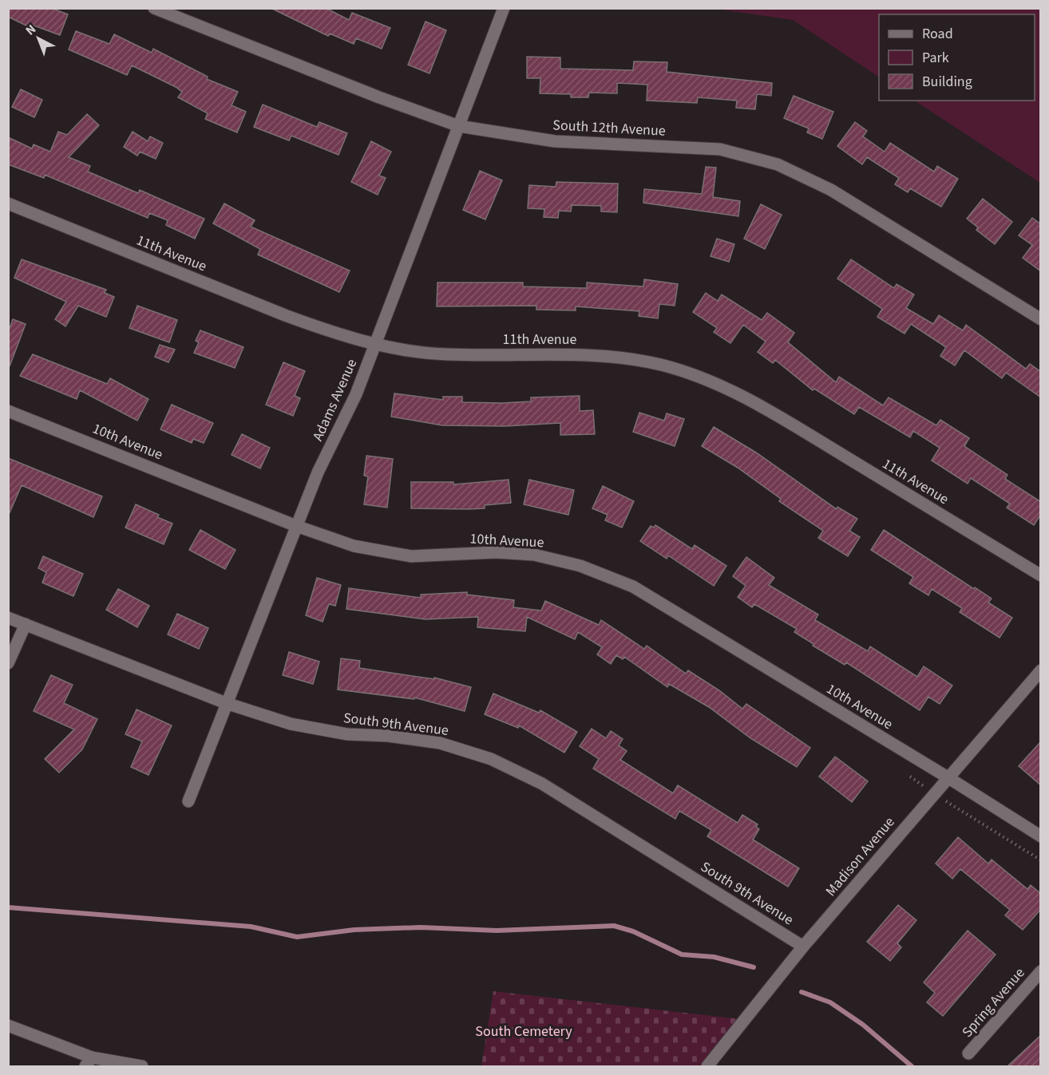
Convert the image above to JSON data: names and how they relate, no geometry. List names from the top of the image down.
{
  "streets": {
    "street": [
      "South 12th Avenue",
      "11th Avenue",
      "Adams Avenue",
      "10th Avenue",
      "South 9th Avenue",
      "Madison Avenue",
      "Spring Avenue"
    ]
  },
  "crossings": [
    ["South 12th Avenue", "Adams Avenue"],
    ["11th Avenue", "Adams Avenue"],
    ["Adams Avenue", "10th Avenue"],
    ["Adams Avenue", "South 9th Avenue"],
    ["10th Avenue", "Madison Avenue"],
    ["South 9th Avenue", "Madison Avenue"]
  ],
  "parks": ["South Cemetery"],
  "legend": ["Road", "Park", "Building"],
  "north": "top left"
}
